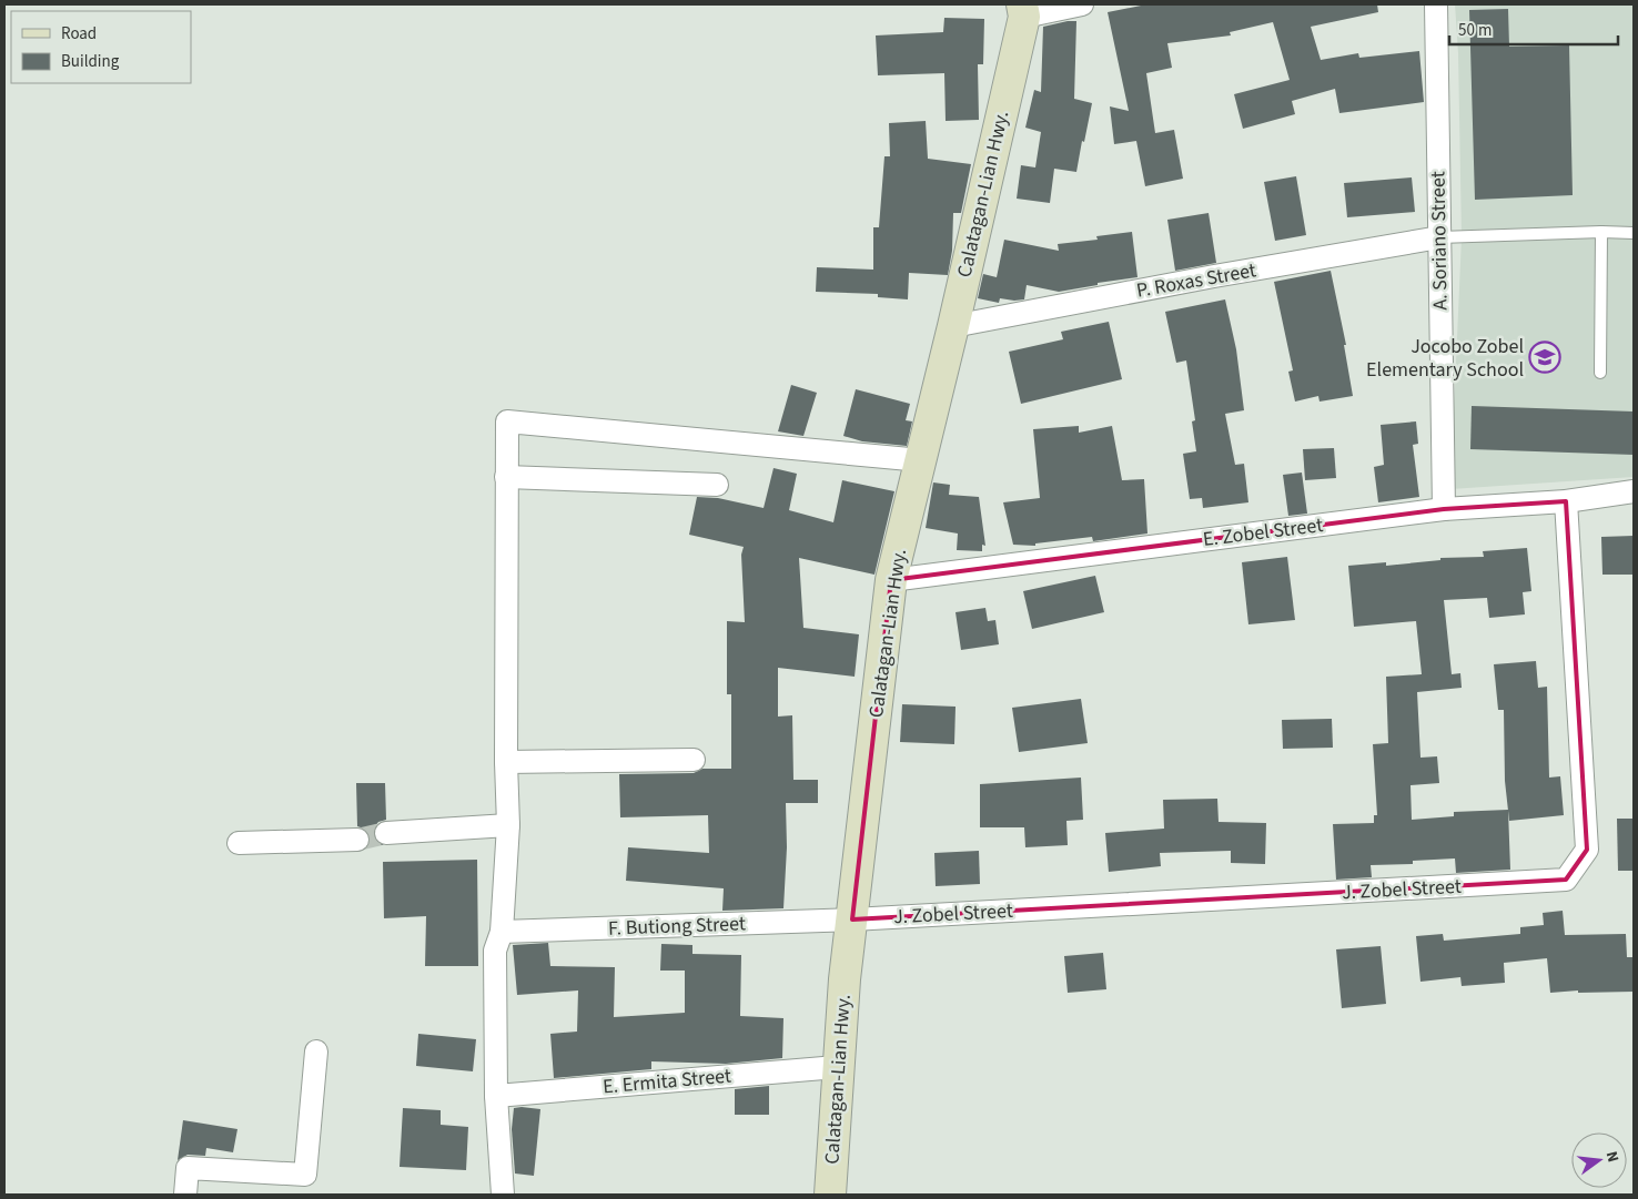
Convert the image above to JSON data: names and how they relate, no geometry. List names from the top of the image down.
{
  "streets": {
    "main road": ["Calatagan-Lian Hwy."],
    "street": [
      "A. Soriano Street",
      "P. Roxas Street",
      "E. Zobel Street",
      "J. Zobel Street",
      "F. Butiong Street",
      "E. Ermita Street"
    ]
  },
  "crossings": [
    ["Calatagan-Lian Hwy.", "P. Roxas Street"],
    ["Calatagan-Lian Hwy.", "E. Zobel Street"],
    ["Calatagan-Lian Hwy.", "J. Zobel Street"],
    ["Calatagan-Lian Hwy.", "F. Butiong Street"],
    ["Calatagan-Lian Hwy.", "E. Ermita Street"],
    ["A. Soriano Street", "P. Roxas Street"],
    ["A. Soriano Street", "E. Zobel Street"],
    ["E. Zobel Street", "J. Zobel Street"],
    ["J. Zobel Street", "F. Butiong Street"]
  ],
  "places": {
    "school or university": ["Jocobo Zobel Elementary School"]
  },
  "legend": ["Road", "Building"],
  "scale_bar": "50 m",
  "north": "right"
}
